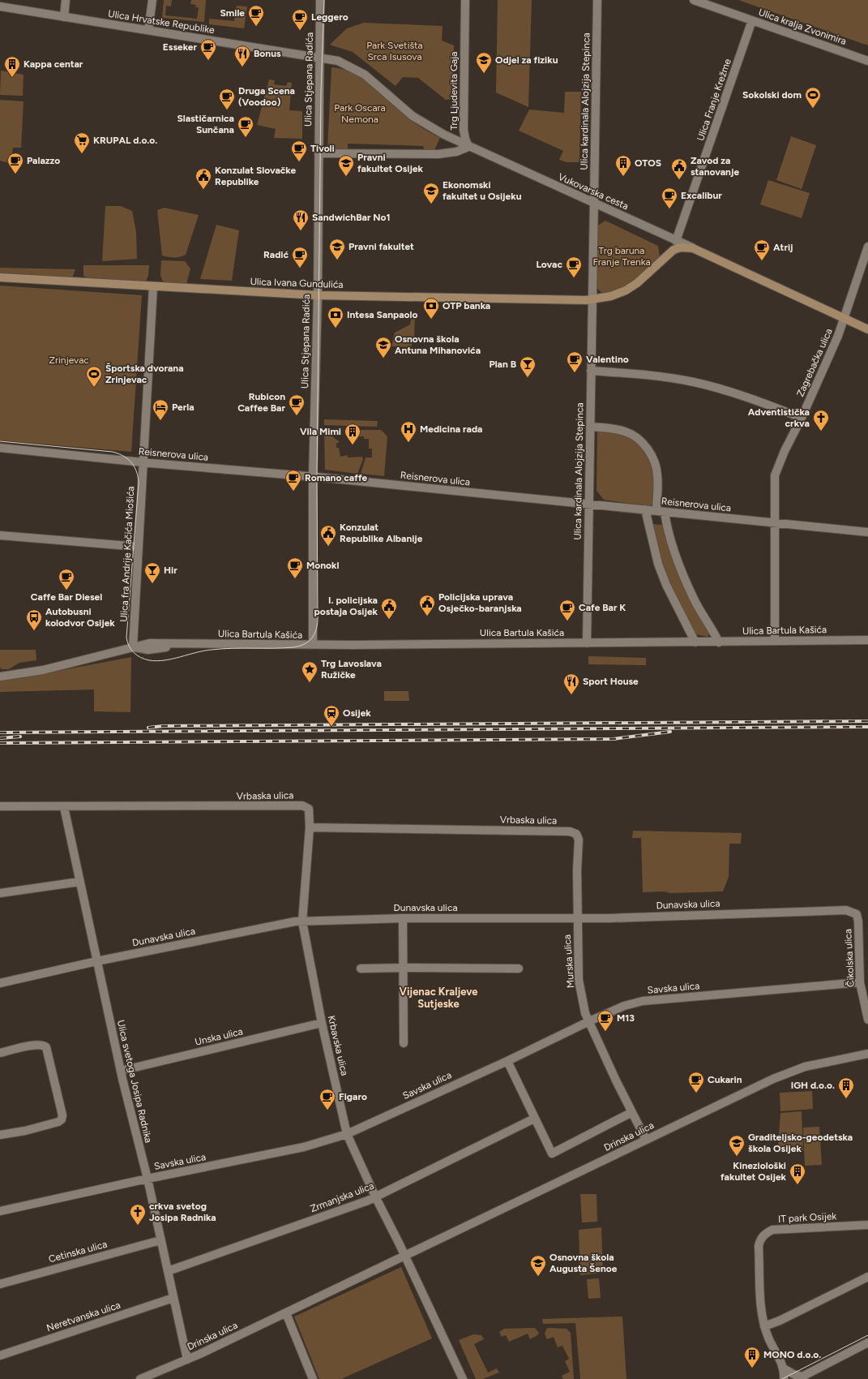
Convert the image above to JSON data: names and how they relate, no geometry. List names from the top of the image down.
{
  "streets": {
    "main road": ["Vukovarska cesta", "Ulica Ivana Gundulića"],
    "street": [
      "Ulica Hrvatske Republike",
      "Ulica kralja Zvonimira",
      "Ulica Stjepana Radića",
      "Trg Ljudevita Gaja",
      "Ulica Franje Krežme",
      "Ulica kardinala Alojzija Stepinca",
      "Zagrebačka ulica",
      "Reisnerova ulica",
      "Ulica fra Andrije Kačića Miošića",
      "Ulica Bartula Kašića",
      "Vrbaska ulica",
      "Dunavska ulica",
      "Čikolska ulica",
      "Murska ulica",
      "Savska ulica",
      "Unska ulica",
      "Krbavska ulica",
      "Ulica svetoga Josipa Radnika",
      "Drinska ulica",
      "Zrmanjska ulica",
      "IT park Osijek",
      "Cetinska ulica",
      "Neretvanska ulica"
    ]
  },
  "crossings": [
    ["Ulica Hrvatske Republike", "Ulica Stjepana Radića"],
    ["Ulica Hrvatske Republike", "Vukovarska cesta"],
    ["Ulica kralja Zvonimira", "Ulica Franje Krežme"],
    ["Ulica Stjepana Radića", "Vukovarska cesta"],
    ["Ulica Stjepana Radića", "Ulica Ivana Gundulića"],
    ["Ulica Stjepana Radića", "Reisnerova ulica"],
    ["Ulica Stjepana Radića", "Ulica Bartula Kašića"],
    ["Trg Ljudevita Gaja", "Vukovarska cesta"],
    ["Ulica Franje Krežme", "Vukovarska cesta"],
    ["Ulica kardinala Alojzija Stepinca", "Vukovarska cesta"],
    ["Ulica kardinala Alojzija Stepinca", "Ulica Ivana Gundulića"],
    ["Ulica kardinala Alojzija Stepinca", "Reisnerova ulica"],
    ["Ulica kardinala Alojzija Stepinca", "Ulica Bartula Kašića"],
    ["Vukovarska cesta", "Ulica Ivana Gundulića"],
    ["Vukovarska cesta", "Zagrebačka ulica"],
    ["Zagrebačka ulica", "Reisnerova ulica"],
    ["Zagrebačka ulica", "Ulica Bartula Kašića"],
    ["Reisnerova ulica", "Ulica fra Andrije Kačića Miošića"],
    ["Ulica fra Andrije Kačića Miošića", "Ulica Bartula Kašića"],
    ["Vrbaska ulica", "Murska ulica"],
    ["Vrbaska ulica", "Krbavska ulica"],
    ["Vrbaska ulica", "Ulica svetoga Josipa Radnika"],
    ["Dunavska ulica", "Čikolska ulica"],
    ["Dunavska ulica", "Murska ulica"],
    ["Dunavska ulica", "Krbavska ulica"],
    ["Dunavska ulica", "Ulica svetoga Josipa Radnika"],
    ["Čikolska ulica", "Savska ulica"],
    ["Murska ulica", "Savska ulica"],
    ["Murska ulica", "Drinska ulica"],
    ["Savska ulica", "Krbavska ulica"],
    ["Savska ulica", "Ulica svetoga Josipa Radnika"],
    ["Unska ulica", "Krbavska ulica"],
    ["Unska ulica", "Ulica svetoga Josipa Radnika"],
    ["Krbavska ulica", "Drinska ulica"],
    ["Krbavska ulica", "Zrmanjska ulica"],
    ["Ulica svetoga Josipa Radnika", "Drinska ulica"],
    ["Ulica svetoga Josipa Radnika", "Zrmanjska ulica"],
    ["Ulica svetoga Josipa Radnika", "Cetinska ulica"],
    ["Ulica svetoga Josipa Radnika", "Neretvanska ulica"]
  ],
  "districts": ["Vijenac Kraljeve Sutjeske"],
  "parks": [
    "Park Svetišta Srca Isusova",
    "Park Oscara Nemona",
    "Trg baruna Franje Trenka",
    "Zrinjevac"
  ],
  "places": {
    "cafe": [
      "Smile",
      "Leggero",
      "Esseker",
      "Druga Scena (Voodoo)",
      "Slastičarnica Sunčana",
      "Tivoli",
      "Palazzo",
      "Excalibur",
      "Atrij",
      "Radić",
      "Lovac",
      "Valentino",
      "Rubicon Caffee Bar",
      "Romano caffe",
      "Monokl",
      "Caffe Bar Diesel",
      "Cafe Bar K",
      "M13",
      "Cukarin",
      "Figaro"
    ],
    "restaurant": ["Bonus", "SandwichBar No1", "Sport House"],
    "school or university": [
      "Odjel za fiziku",
      "Pravni fakultet Osijek",
      "Ekonomski fakultet u Osijeku",
      "Pravni fakultet",
      "Osnovna škola Antuna Mihanovića",
      "Graditeljsko-geodetska škola Osijek",
      "Osnovna škola Augusta Šenoe"
    ],
    "building": [
      "Kappa centar",
      "OTOS",
      "Vila Mimi",
      "IGH d.o.o.",
      "Kineziološki fakultet Osijek",
      "MONO d.o.o."
    ],
    "sports": ["Sokolski dom", "Športska dvorana Zrinjevac"],
    "supermarket": ["KRUPAL d.o.o."],
    "public building": [
      "Zavod za stanovanje",
      "Konzulat Slovačke Republike",
      "Konzulat Republike Albanije",
      "Policijska uprava Osječko-baranjska",
      "I. policijska postaja Osijek"
    ],
    "bank": ["OTP banka", "Intesa Sanpaolo"],
    "bar": ["Plan B", "Hir"],
    "hotel": ["Perla"],
    "church": ["Adventistička crkva", "crkva svetog Josipa Radnika"],
    "hospital": ["Medicina rada"],
    "bus stop": ["Autobusni kolodvor Osijek"],
    "place": ["Trg Lavoslava Ružičke"],
    "station": ["Osijek"]
  }
}
